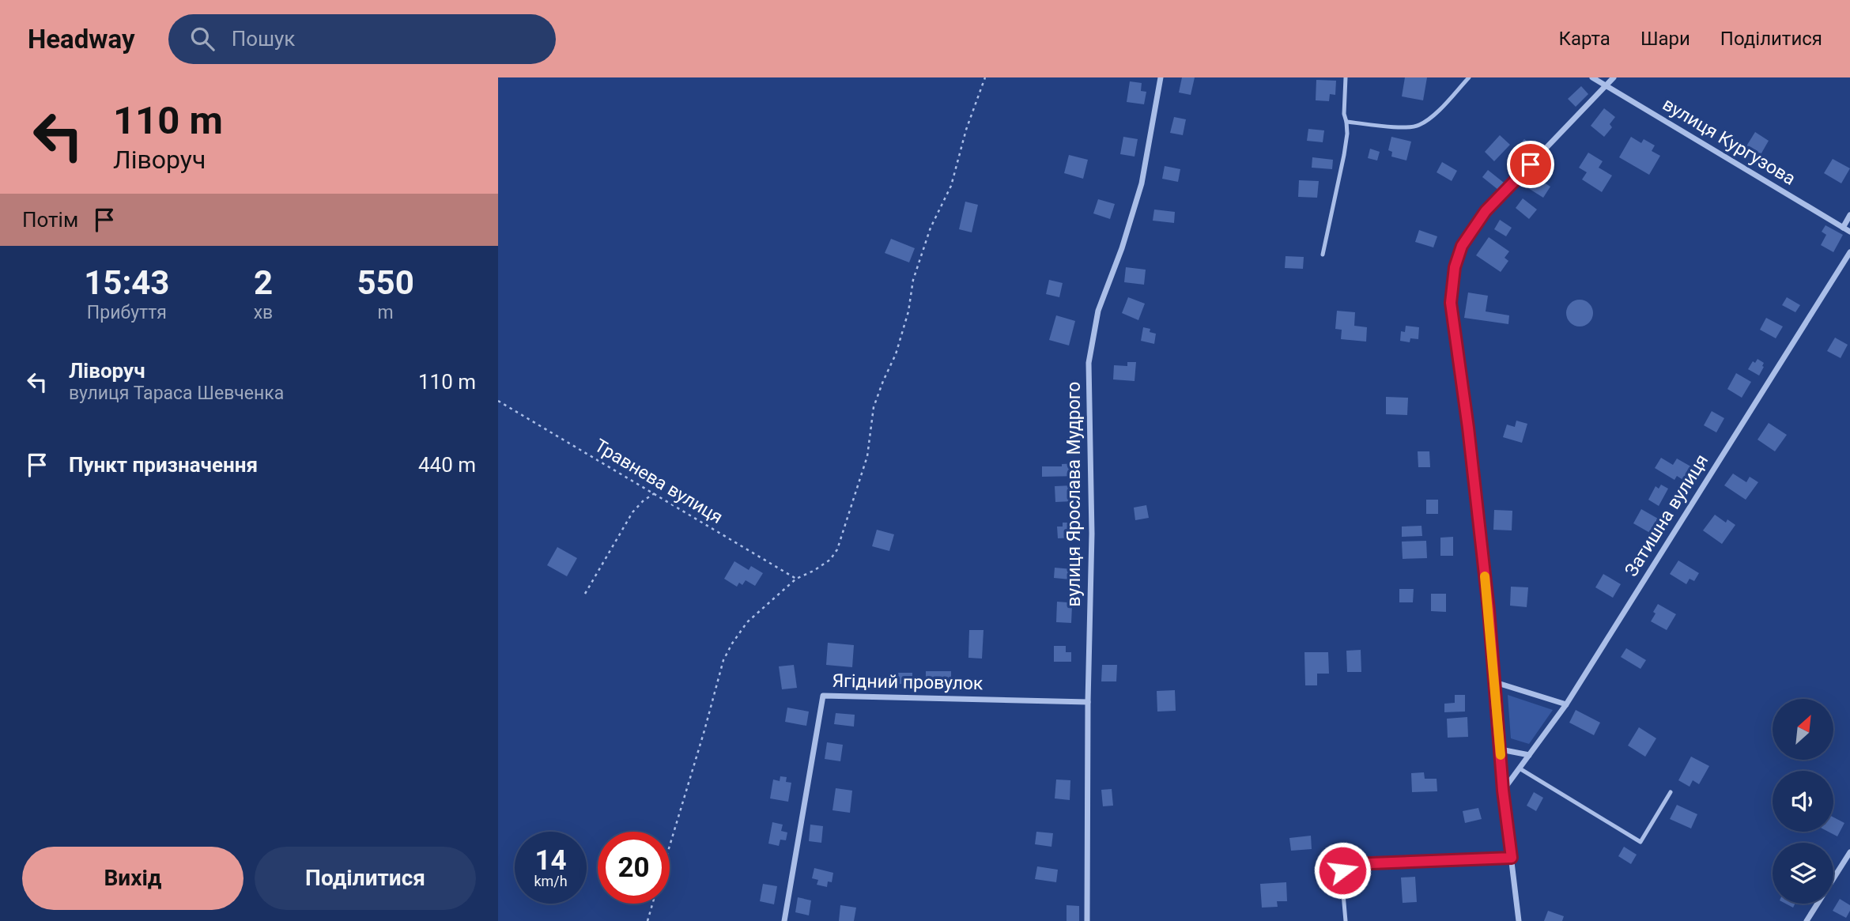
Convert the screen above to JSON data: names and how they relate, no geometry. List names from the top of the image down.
{
  "streets": {
    "street": [
      "вулиця Кургузова",
      "вулиця Ярослава Мудрого",
      "Затишна вулиця",
      "Ягідний провулок"
    ],
    "path": ["Травнева вулиця"]
  },
  "crossings": [
    ["вулиця Ярослава Мудрого", "Ягідний провулок"]
  ],
  "north": "top right",
  "page": {
    "header": "Headway",
    "search": "Пошук",
    "nav": ["Карта", "Шари", "Поділитися"],
    "turn": ["110 m", "Ліворуч"],
    "then": "Потім",
    "eta": [
      "15:43",
      "Прибуття",
      "2",
      "хв",
      "550",
      "m"
    ],
    "list": [
      {
        "name": "Ліворуч",
        "note": "вулиця Тараса Шевченка",
        "value": "110 m"
      },
      {
        "name": "Пункт призначення",
        "value": "440 m"
      }
    ],
    "speed": "14 km/h",
    "limit": "20",
    "buttons": ["Вихід", "Поділитися"]
  }
}
